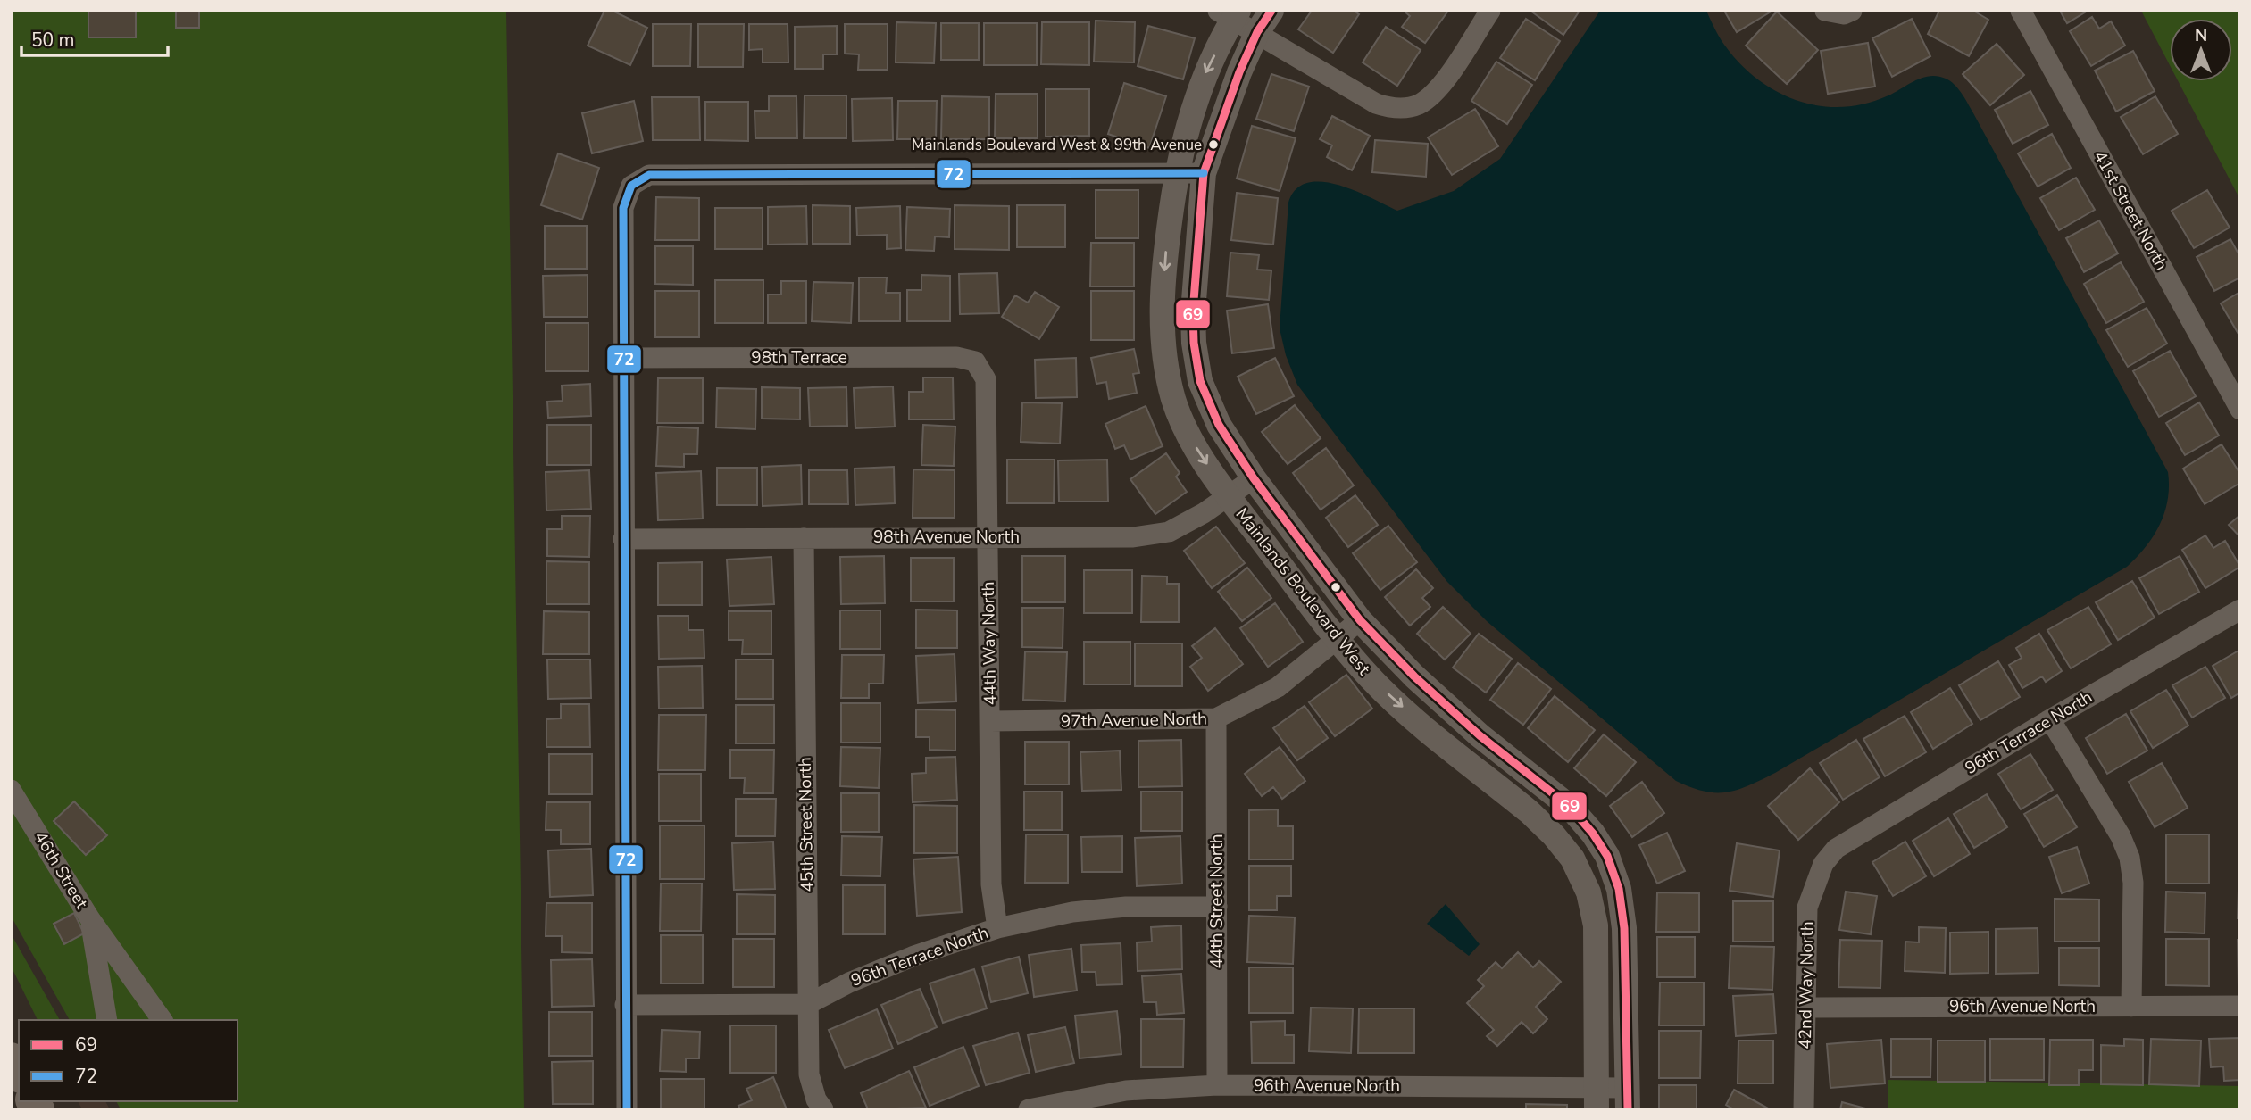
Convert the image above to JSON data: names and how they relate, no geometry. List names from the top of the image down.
{
  "streets": {
    "street": [
      "41st Street North",
      "98th Terrace",
      "98th Avenue North",
      "Mainlands Boulevard West",
      "44th Way North",
      "97th Avenue North",
      "96th Terrace North",
      "45th Street North",
      "46th Street",
      "44th Street North",
      "42nd Way North",
      "96th Avenue North"
    ]
  },
  "crossings": [
    ["98th Terrace", "44th Way North"],
    ["98th Avenue North", "Mainlands Boulevard West"],
    ["98th Avenue North", "44th Way North"],
    ["98th Avenue North", "45th Street North"],
    ["Mainlands Boulevard West", "97th Avenue North"],
    ["Mainlands Boulevard West", "96th Avenue North"],
    ["44th Way North", "97th Avenue North"],
    ["44th Way North", "96th Terrace North"],
    ["97th Avenue North", "44th Street North"],
    ["96th Terrace North", "45th Street North"],
    ["96th Terrace North", "44th Street North"],
    ["96th Terrace North", "42nd Way North"],
    ["44th Street North", "96th Avenue North"],
    ["42nd Way North", "96th Avenue North"]
  ],
  "places": ["Mainlands Boulevard West & 99th Avenue"],
  "lines": ["transit line 69", "transit line 72"],
  "legend": ["69", "72"],
  "scale_bar": "50 m",
  "north": "top"
}
